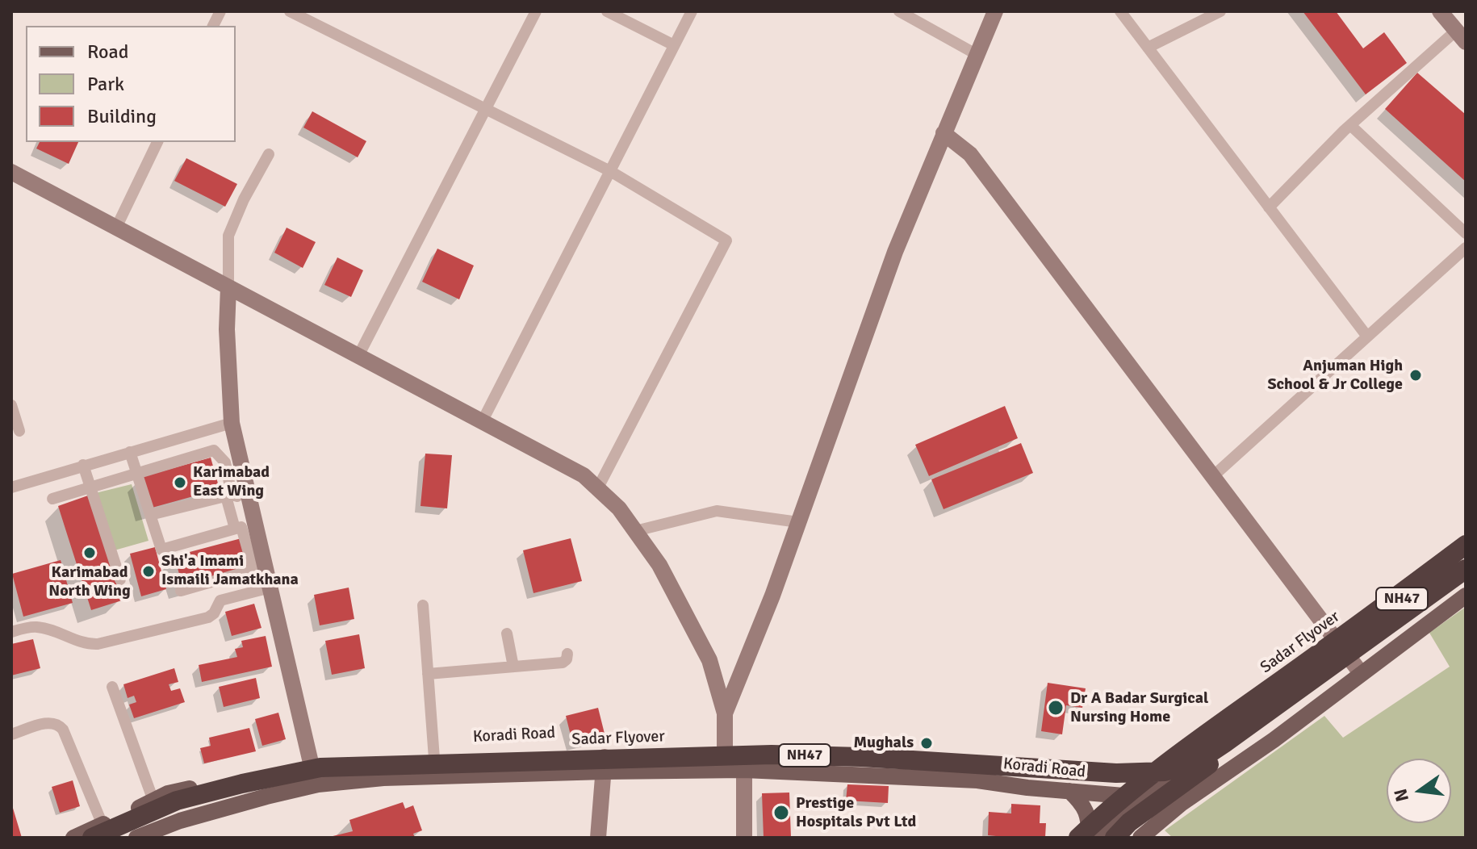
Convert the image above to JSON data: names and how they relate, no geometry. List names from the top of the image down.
{
  "streets": {
    "highway": ["NH47", "Sadar Flyover"],
    "main road": ["Koradi Road"]
  },
  "crossings": [
    ["Sadar Flyover", "Koradi Road"]
  ],
  "places": [
    "Anjuman High School & Jr College",
    "Karimabad East Wing",
    "Karimabad North Wing",
    "Shi'a Imami Ismaili Jamatkhana",
    "Dr A Badar Surgical Nursing Home",
    "Mughals",
    "Prestige Hospitals Pvt Ltd"
  ],
  "legend": ["Road", "Park", "Building"],
  "north": "left"
}
